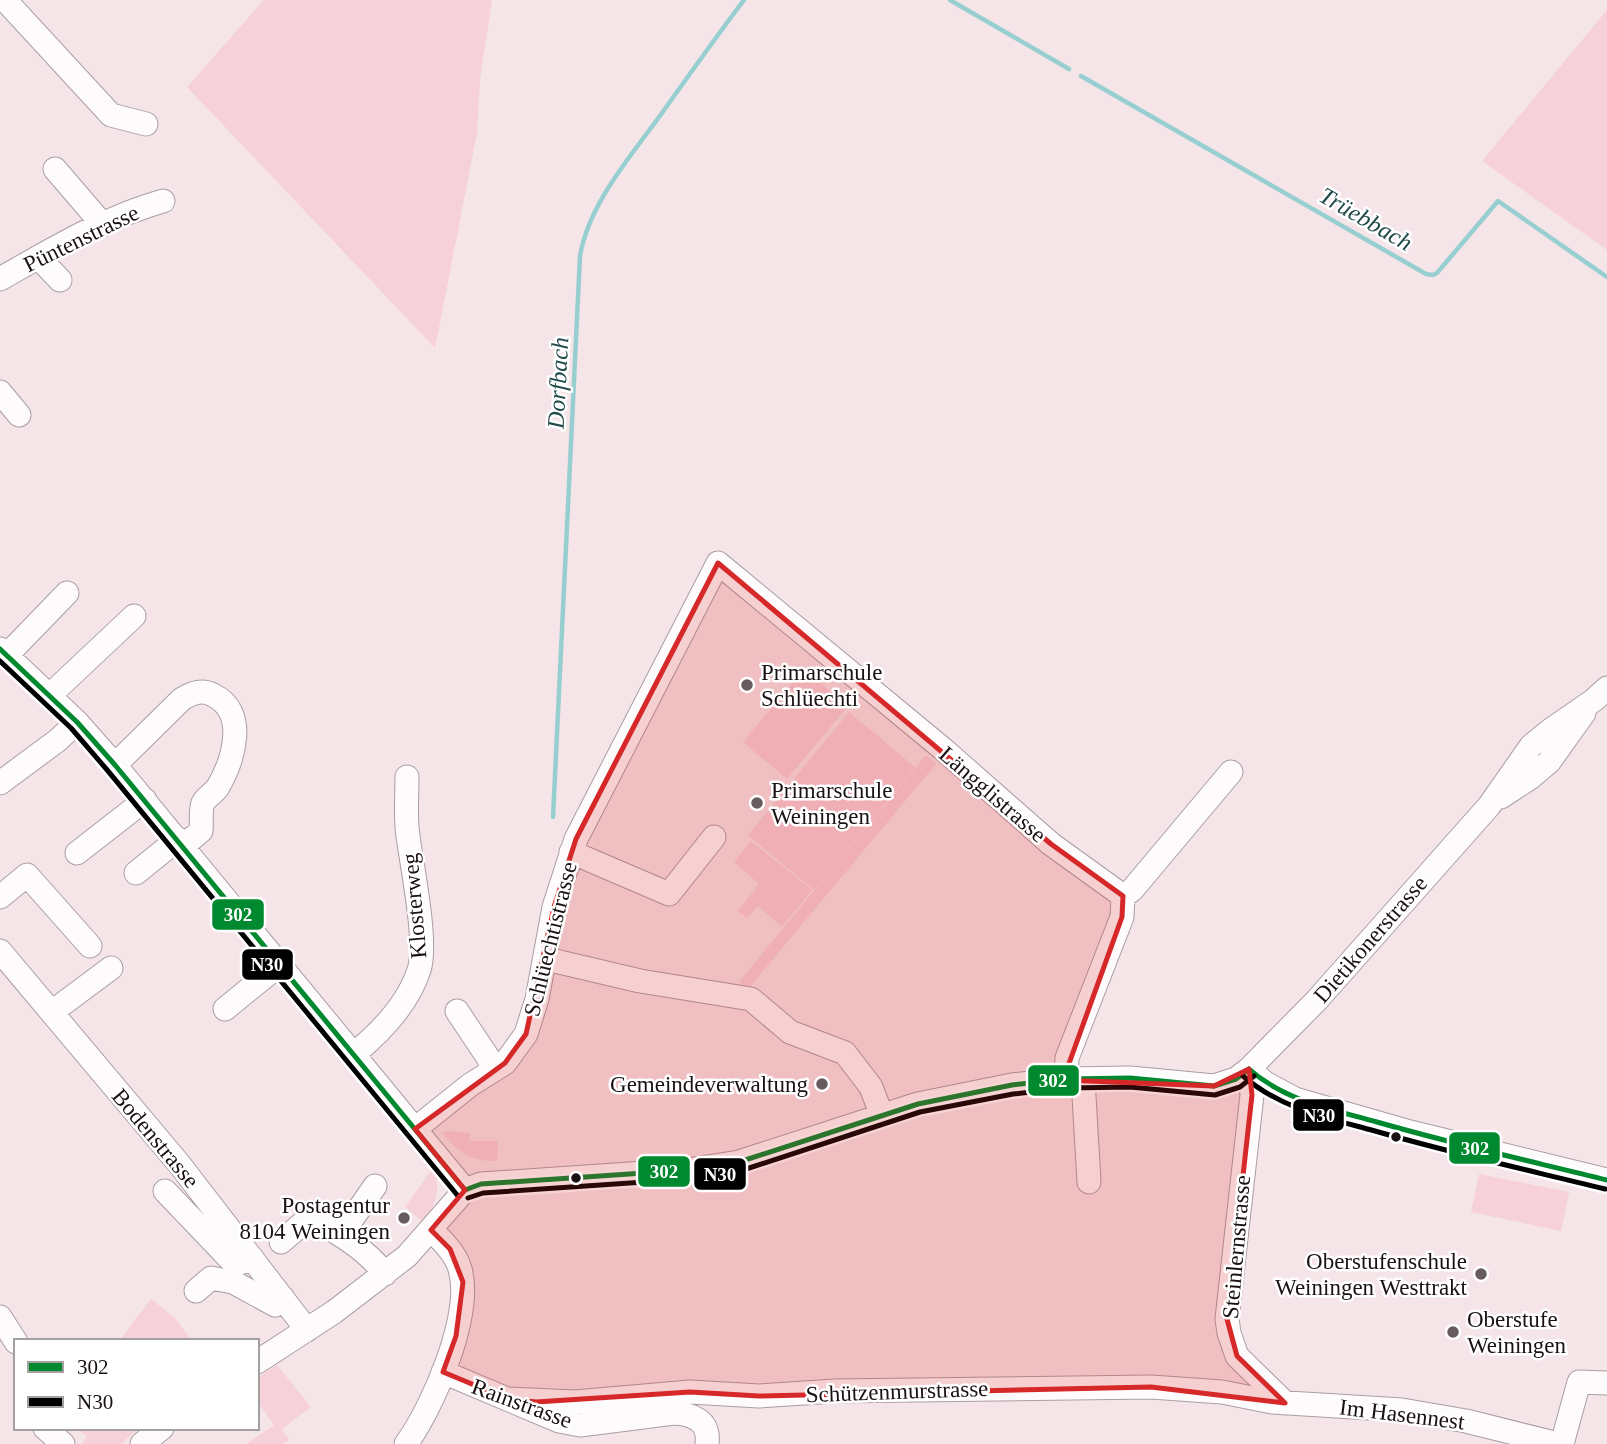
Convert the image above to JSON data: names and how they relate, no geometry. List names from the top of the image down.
{
  "streets": {
    "street": [
      "Püntenstrasse",
      "Längglistrasse",
      "Klosterweg",
      "Schlüechtistrasse",
      "Dietikonerstrasse",
      "Bodenstrasse",
      "Steinlernstrasse",
      "Schützenmurstrasse",
      "Rainstrasse",
      "Im Hasennest"
    ]
  },
  "crossings": [
    ["Längglistrasse", "Schlüechtistrasse"],
    ["Dietikonerstrasse", "Steinlernstrasse"],
    ["Steinlernstrasse", "Schützenmurstrasse"],
    ["Steinlernstrasse", "Im Hasennest"],
    ["Schützenmurstrasse", "Rainstrasse"],
    ["Schützenmurstrasse", "Im Hasennest"]
  ],
  "water": ["Trüebbach", "Dorfbach"],
  "places": [
    "Primarschule Schlüechti",
    "Primarschule Weiningen",
    "Gemeindeverwaltung",
    "Postagentur 8104 Weiningen",
    "Oberstufenschule Weiningen Westtrakt",
    "Oberstufe Weiningen"
  ],
  "lines": ["transit line 302", "transit line N30"],
  "legend": ["302", "N30"]
}
